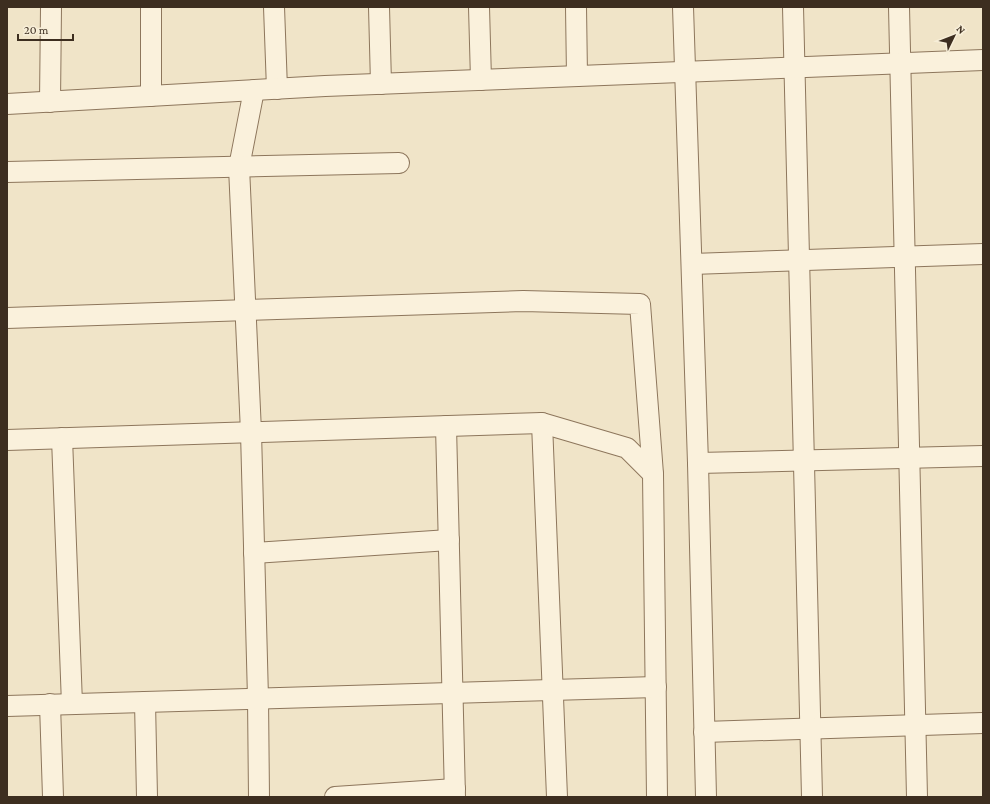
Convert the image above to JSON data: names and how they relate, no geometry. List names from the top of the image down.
{
  "scale_bar": "20 m",
  "north": "top right"
}
